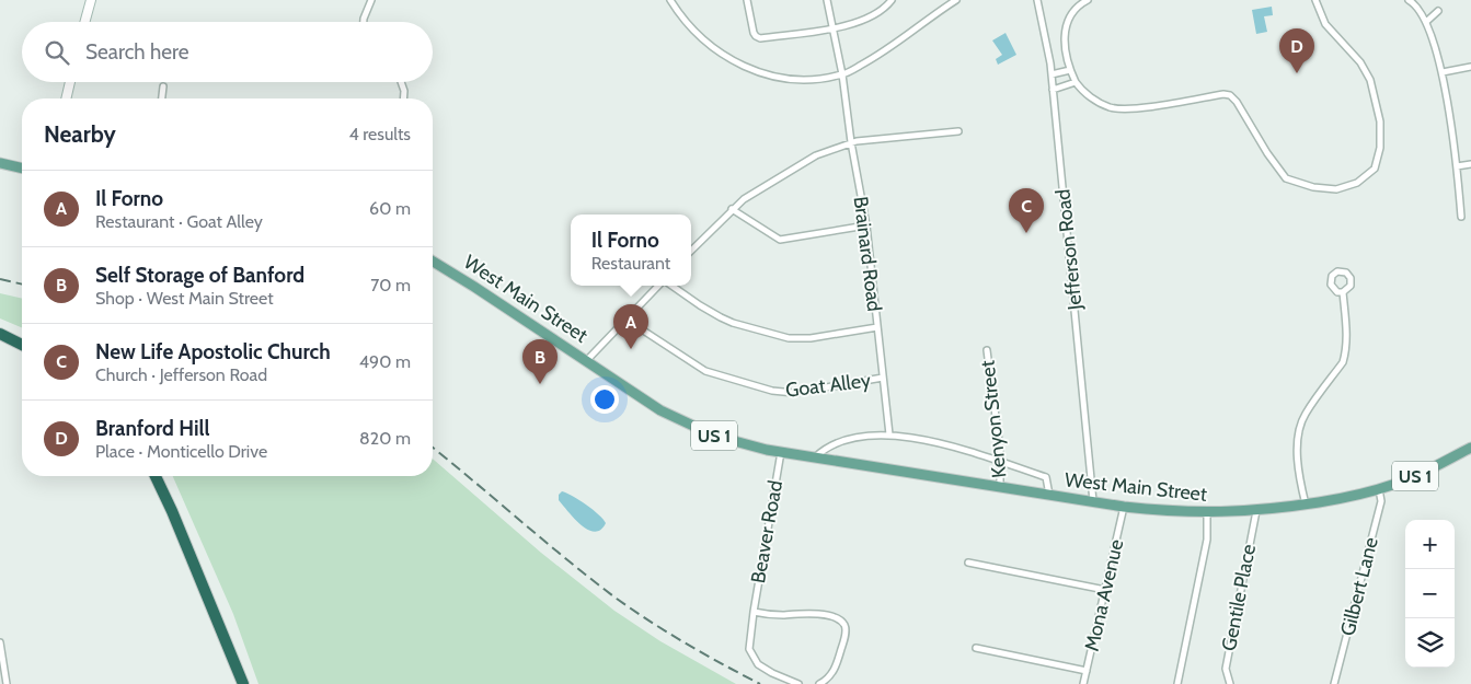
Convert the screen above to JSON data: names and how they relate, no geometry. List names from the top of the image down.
{
  "streets": {
    "main road": ["West Main Street", "US 1"],
    "street": [
      "Jefferson Road",
      "Brainard Road",
      "Goat Alley",
      "Kenyon Street",
      "Beaver Road",
      "Gilbert Lane",
      "Mona Avenue",
      "Gentile Place"
    ]
  },
  "crossings": [
    ["Jefferson Road", "West Main Street"],
    ["Brainard Road", "West Main Street"],
    ["Brainard Road", "Goat Alley"],
    ["West Main Street", "Kenyon Street"],
    ["West Main Street", "Beaver Road"],
    ["West Main Street", "Gilbert Lane"],
    ["West Main Street", "Mona Avenue"],
    ["West Main Street", "Gentile Place"]
  ],
  "page": {
    "search": "Search here",
    "pins": [
      "D",
      "C",
      "A",
      "B"
    ],
    "heading": ["Nearby", "4 results"],
    "list": [
      {
        "mark": "A",
        "name": "Il Forno",
        "note": "Restaurant · Goat Alley",
        "value": "60 m"
      },
      {
        "mark": "B",
        "name": "Self Storage of Banford",
        "note": "Shop · West Main Street",
        "value": "70 m"
      },
      {
        "mark": "C",
        "name": "New Life Apostolic Church",
        "note": "Church · Jefferson Road",
        "value": "490 m"
      },
      {
        "mark": "D",
        "name": "Branford Hill",
        "note": "Place · Monticello Drive",
        "value": "820 m"
      }
    ],
    "popup": ["Il Forno", "Restaurant"],
    "map_buttons": ["+", "−"]
  }
}
